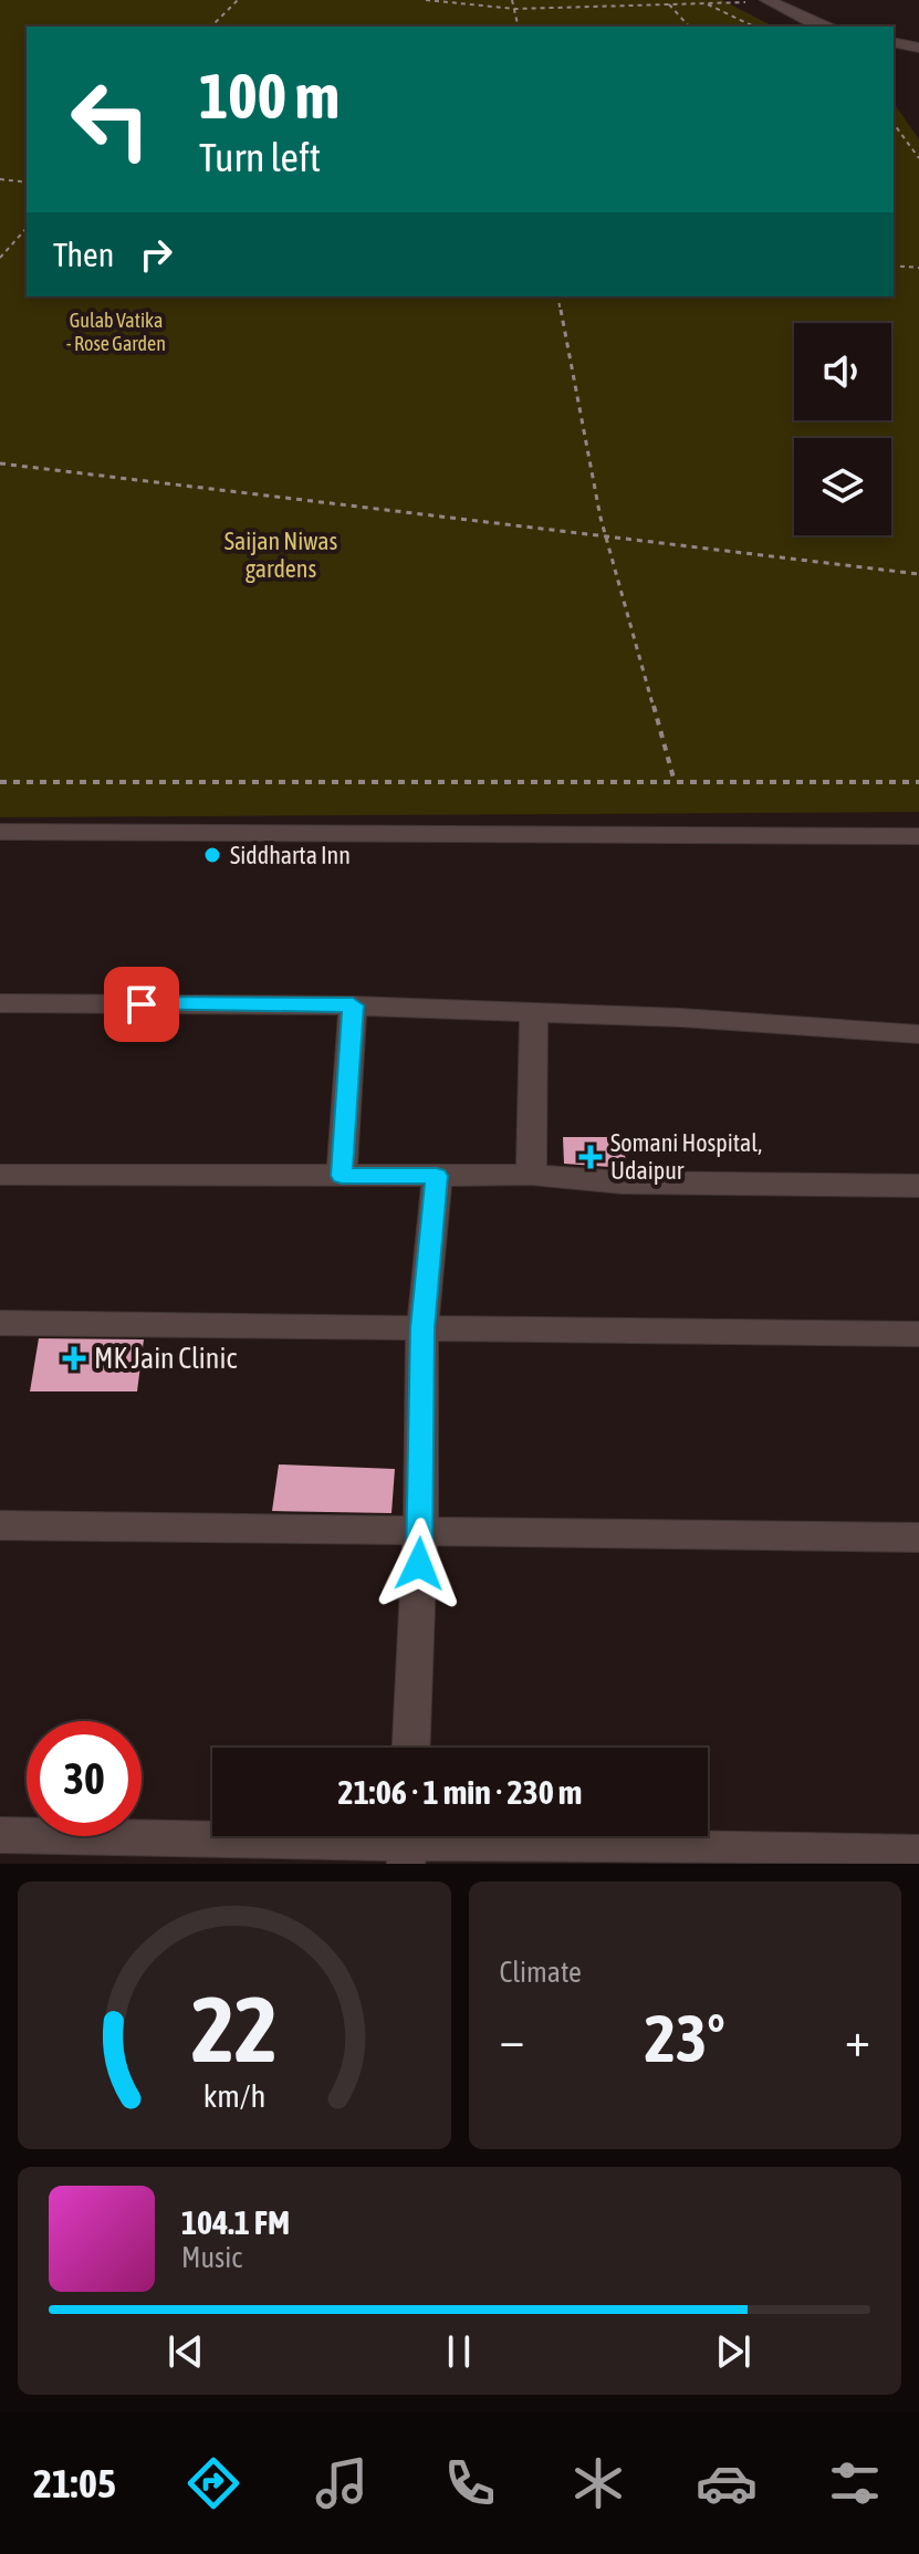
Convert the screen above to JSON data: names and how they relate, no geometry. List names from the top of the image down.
{
  "parks": ["Gulab Vatika - Rose Garden", "Saijan Niwas gardens"],
  "places": {
    "other": ["Siddharta Inn"],
    "health": ["Somani Hospital, Udaipur", "MK Jain Clinic"]
  },
  "page": {
    "turn": ["100 m", "Turn left"],
    "then": "Then",
    "limit": "30",
    "trip": "21:06 · 1 min · 230 m",
    "tile": "Climate",
    "heat": ["−", "23°", "+"],
    "song": ["104.1 FM", "Music"],
    "tabs": "21:05",
    "gauge": ["22", "km/h"]
  }
}
